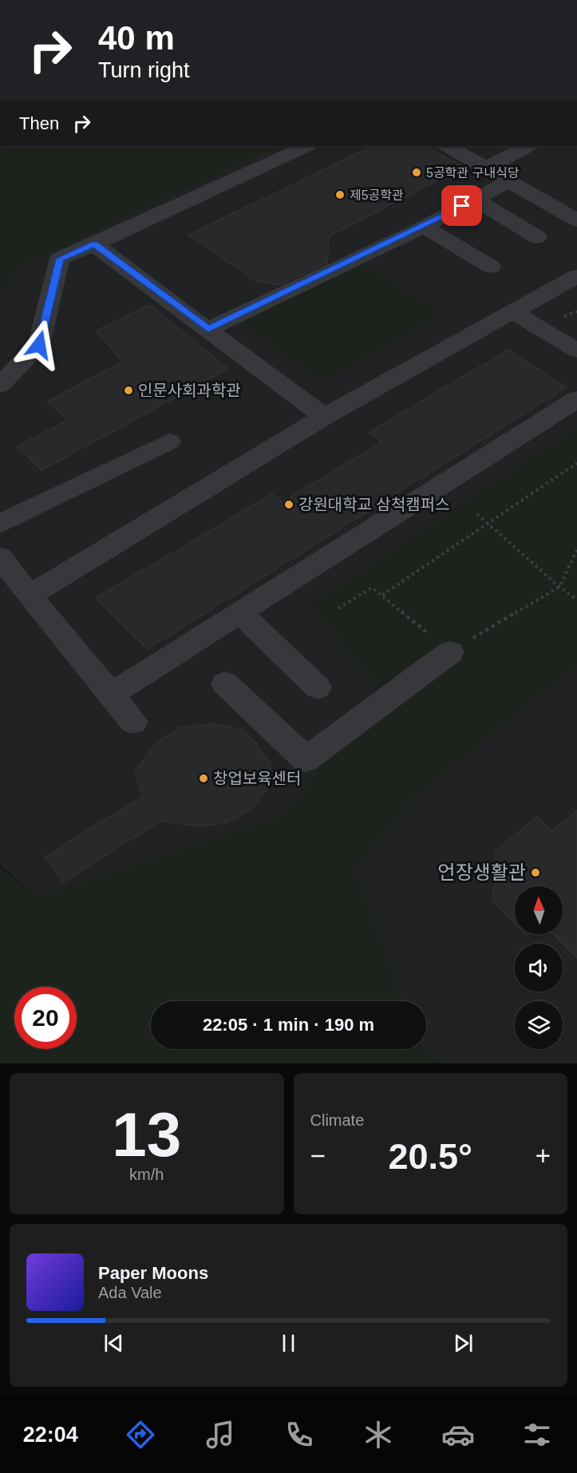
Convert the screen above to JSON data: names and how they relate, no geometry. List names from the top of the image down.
{
  "places": [
    "5공학관 구내식당",
    "제5공학관",
    "인문사회과학관",
    "강원대학교 삼척캠퍼스",
    "창업보육센터",
    "언장생활관"
  ],
  "north": "top",
  "page": {
    "turn": ["40 m", "Turn right"],
    "then": "Then",
    "limit": "20",
    "trip": "22:05 · 1 min · 190 m",
    "tile": [
      ["13", "km/h"],
      "Climate"
    ],
    "heat": ["−", "20.5°", "+"],
    "song": ["Paper Moons", "Ada Vale"],
    "tabs": "22:04"
  }
}
